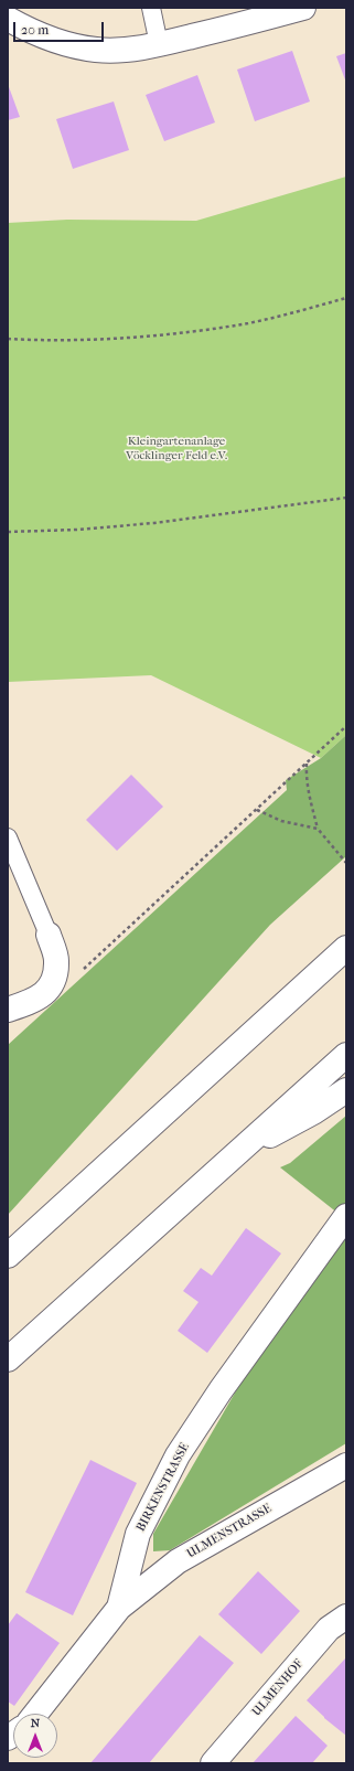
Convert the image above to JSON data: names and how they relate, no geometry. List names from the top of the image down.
{
  "streets": {
    "main road": ["BIRKENSTRASSE", "ULMENSTRASSE", "ULMENHOF"]
  },
  "crossings": [
    ["BIRKENSTRASSE", "ULMENSTRASSE"]
  ],
  "parks": ["Kleingartenanlage Vöcklinger Feld e.V."],
  "scale_bar": "20 m",
  "north": "top"
}
